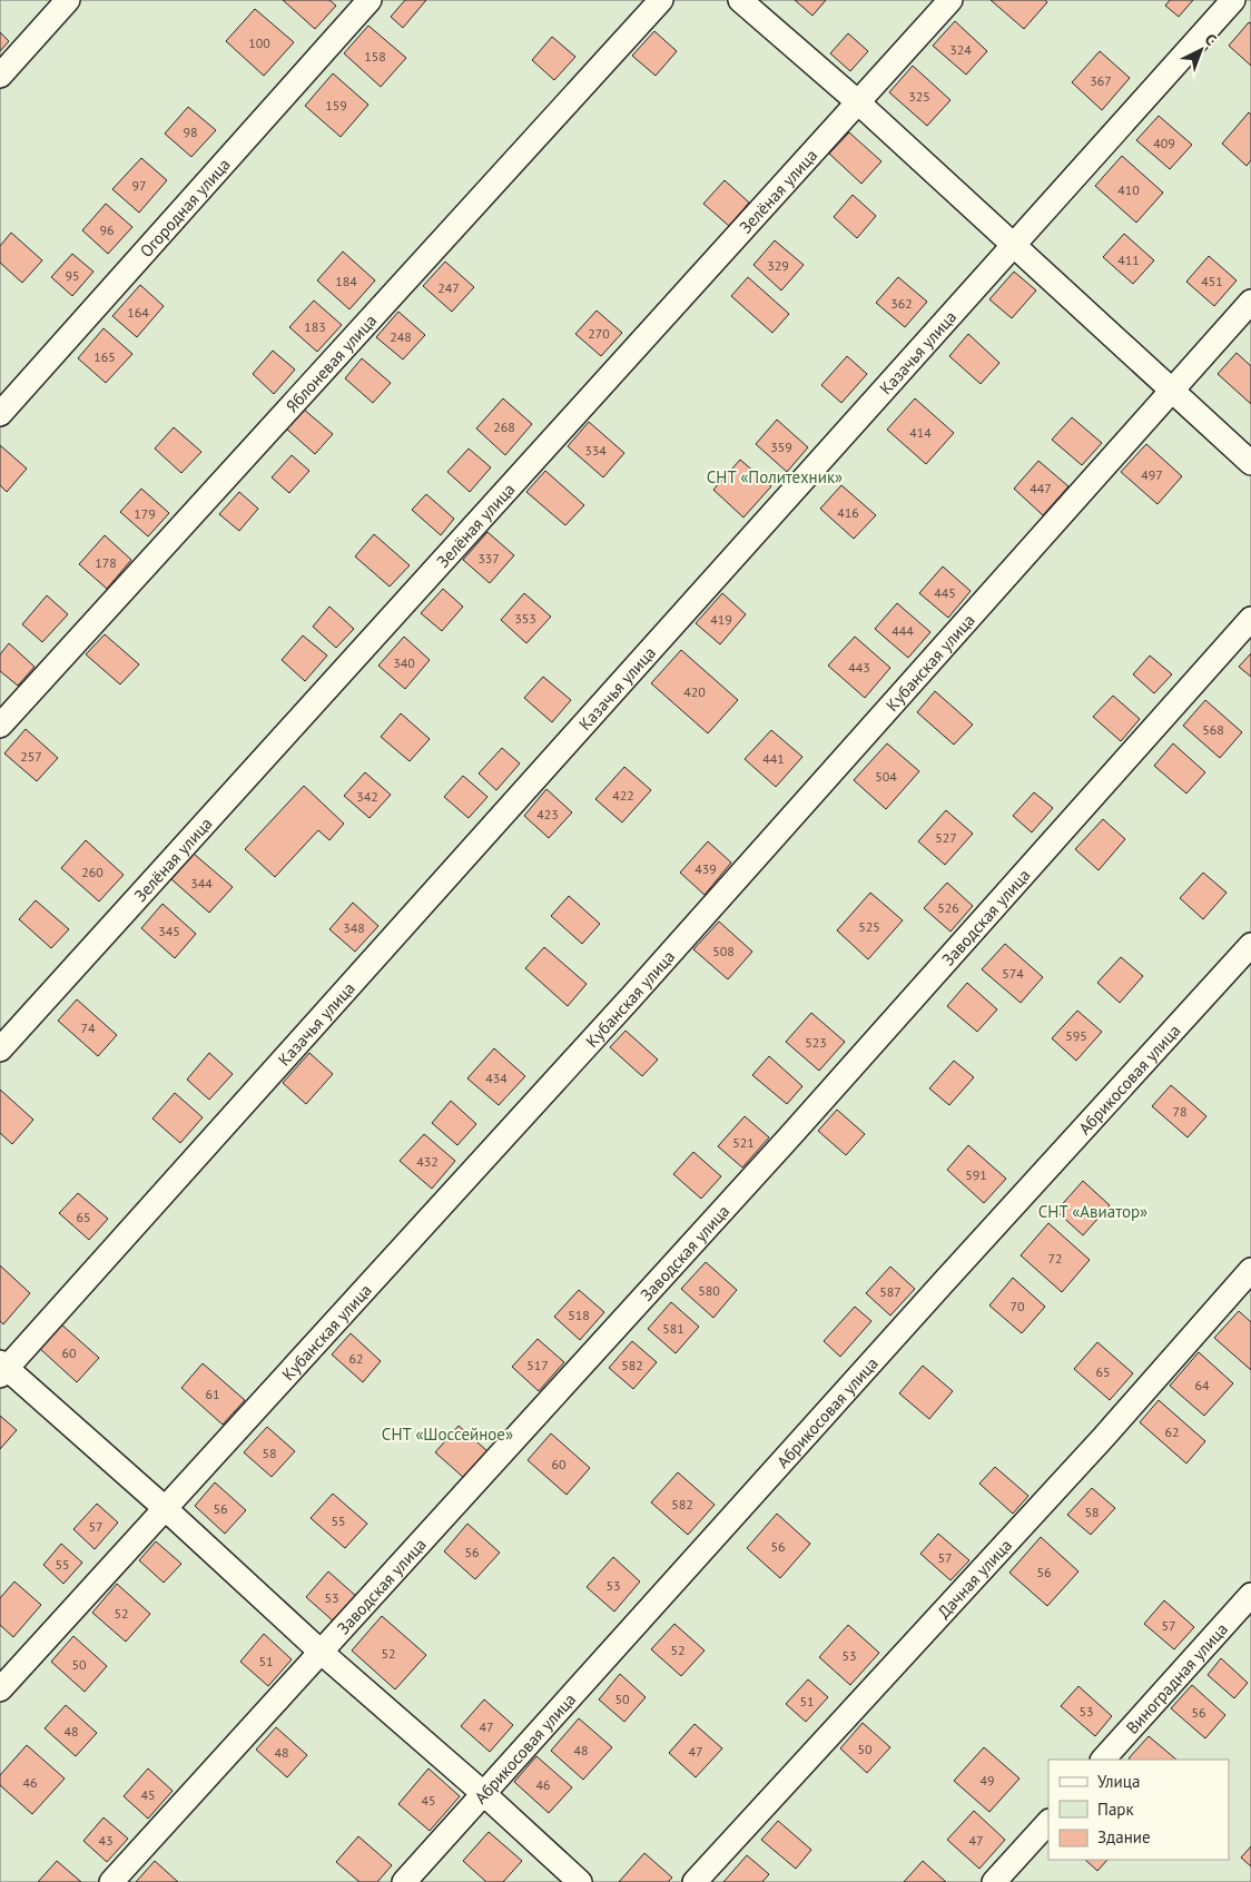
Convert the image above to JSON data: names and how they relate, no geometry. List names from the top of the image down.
{
  "streets": {
    "street": [
      "Зелёная улица",
      "Огородная улица",
      "Казачья улица",
      "Яблоневая улица",
      "Кубанская улица",
      "Заводская улица",
      "Абрикосовая улица",
      "Дачная улица",
      "Виноградная улица"
    ]
  },
  "parks": ["СНТ «Политехник»", "СНТ «Авиатор»", "СНТ «Шоссейное»"],
  "house_numbers": [
    "100",
    "324",
    "158",
    "367",
    "325",
    "159",
    "98",
    "409",
    "97",
    "410",
    "96",
    "411",
    "329",
    "95",
    "184",
    "451",
    "247",
    "362",
    "164",
    "183",
    "270",
    "248",
    "165",
    "268",
    "414",
    "359",
    "334",
    "497",
    "447",
    "416",
    "179",
    "337",
    "178",
    "445",
    "353",
    "419",
    "444",
    "340",
    "443",
    "420",
    "568",
    "257",
    "441",
    "504",
    "422",
    "342",
    "423",
    "527",
    "439",
    "260",
    "344",
    "526",
    "525",
    "348",
    "345",
    "508",
    "574",
    "74",
    "595",
    "523",
    "434",
    "78",
    "521",
    "432",
    "591",
    "65",
    "72",
    "580",
    "587",
    "70",
    "518",
    "581",
    "60",
    "62",
    "517",
    "582",
    "65",
    "64",
    "61",
    "62",
    "58",
    "60",
    "582",
    "56",
    "58",
    "55",
    "57",
    "56",
    "56",
    "57",
    "55",
    "56",
    "53",
    "53",
    "52",
    "57",
    "52",
    "52",
    "53",
    "51",
    "50",
    "50",
    "51",
    "53",
    "56",
    "47",
    "48",
    "50",
    "48",
    "47",
    "48",
    "49",
    "46",
    "46",
    "45",
    "45",
    "43",
    "47"
  ],
  "legend": ["Улица", "Парк", "Здание"],
  "north": "top right"
}
